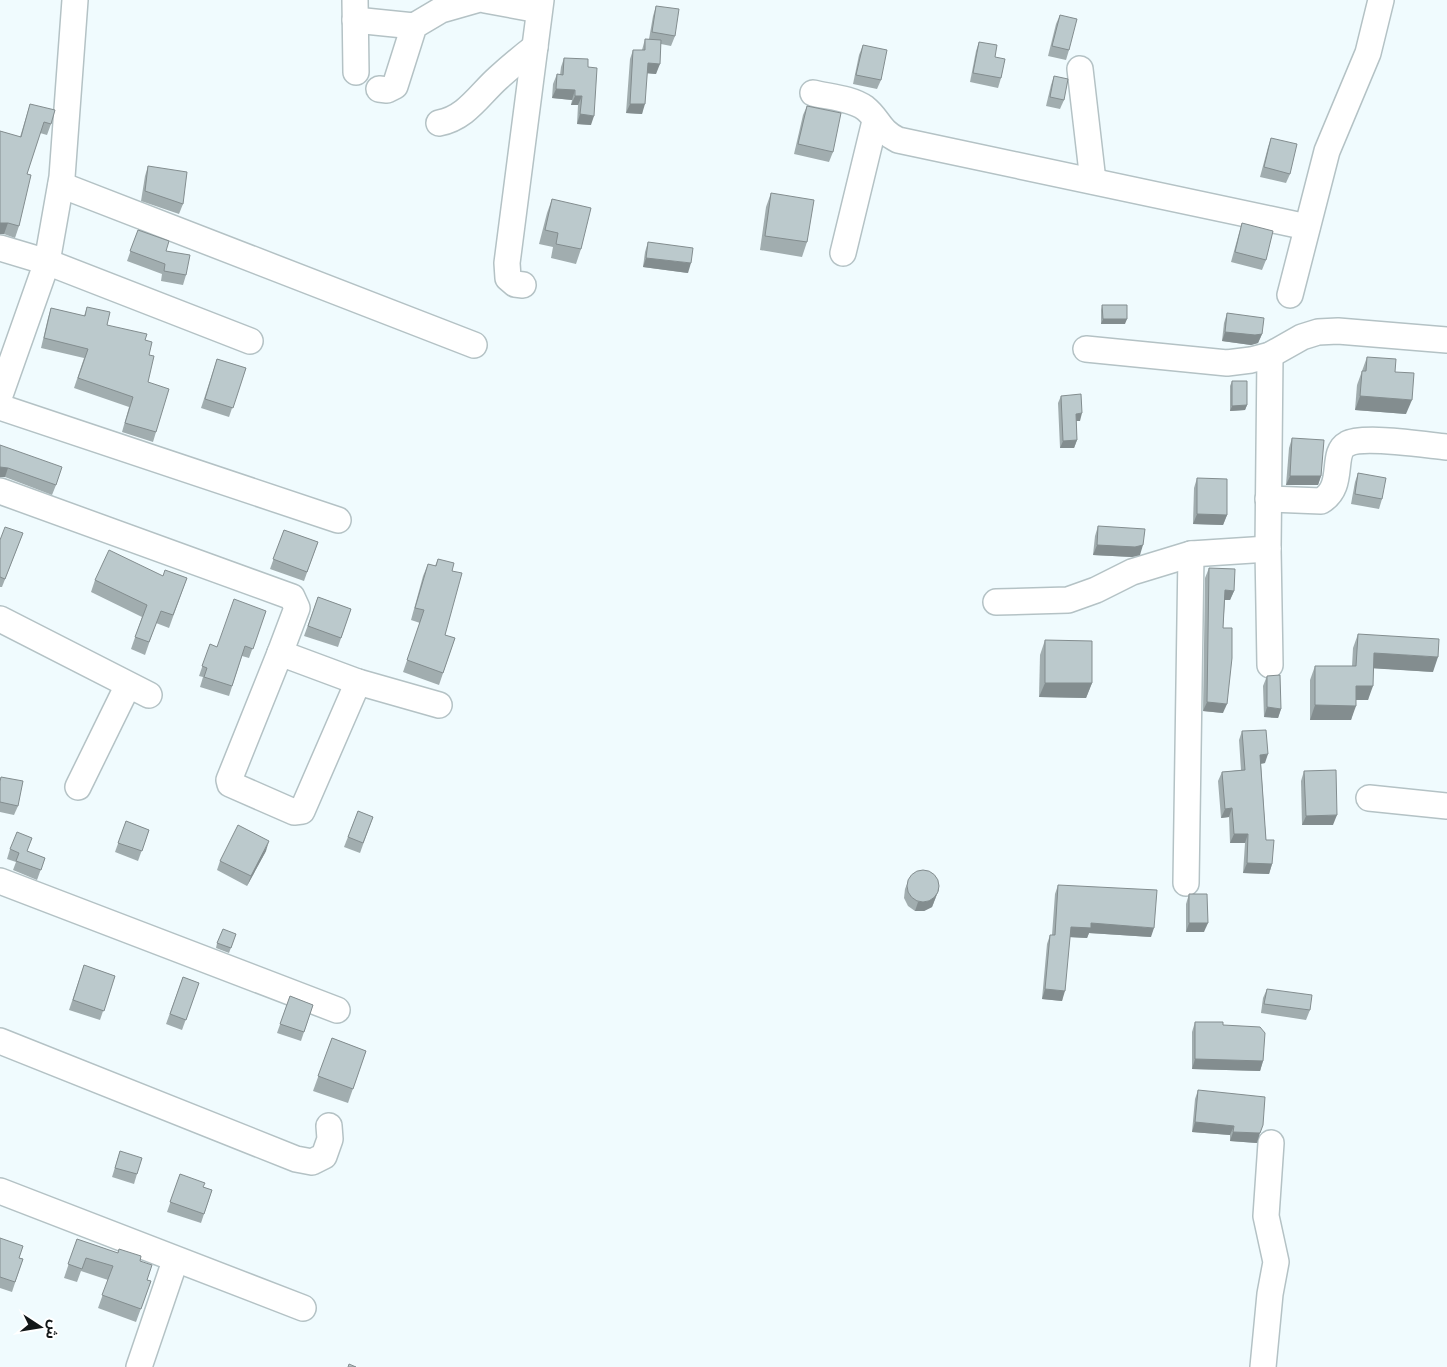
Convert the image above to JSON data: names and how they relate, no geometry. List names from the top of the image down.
{
  "north": "right"
}
